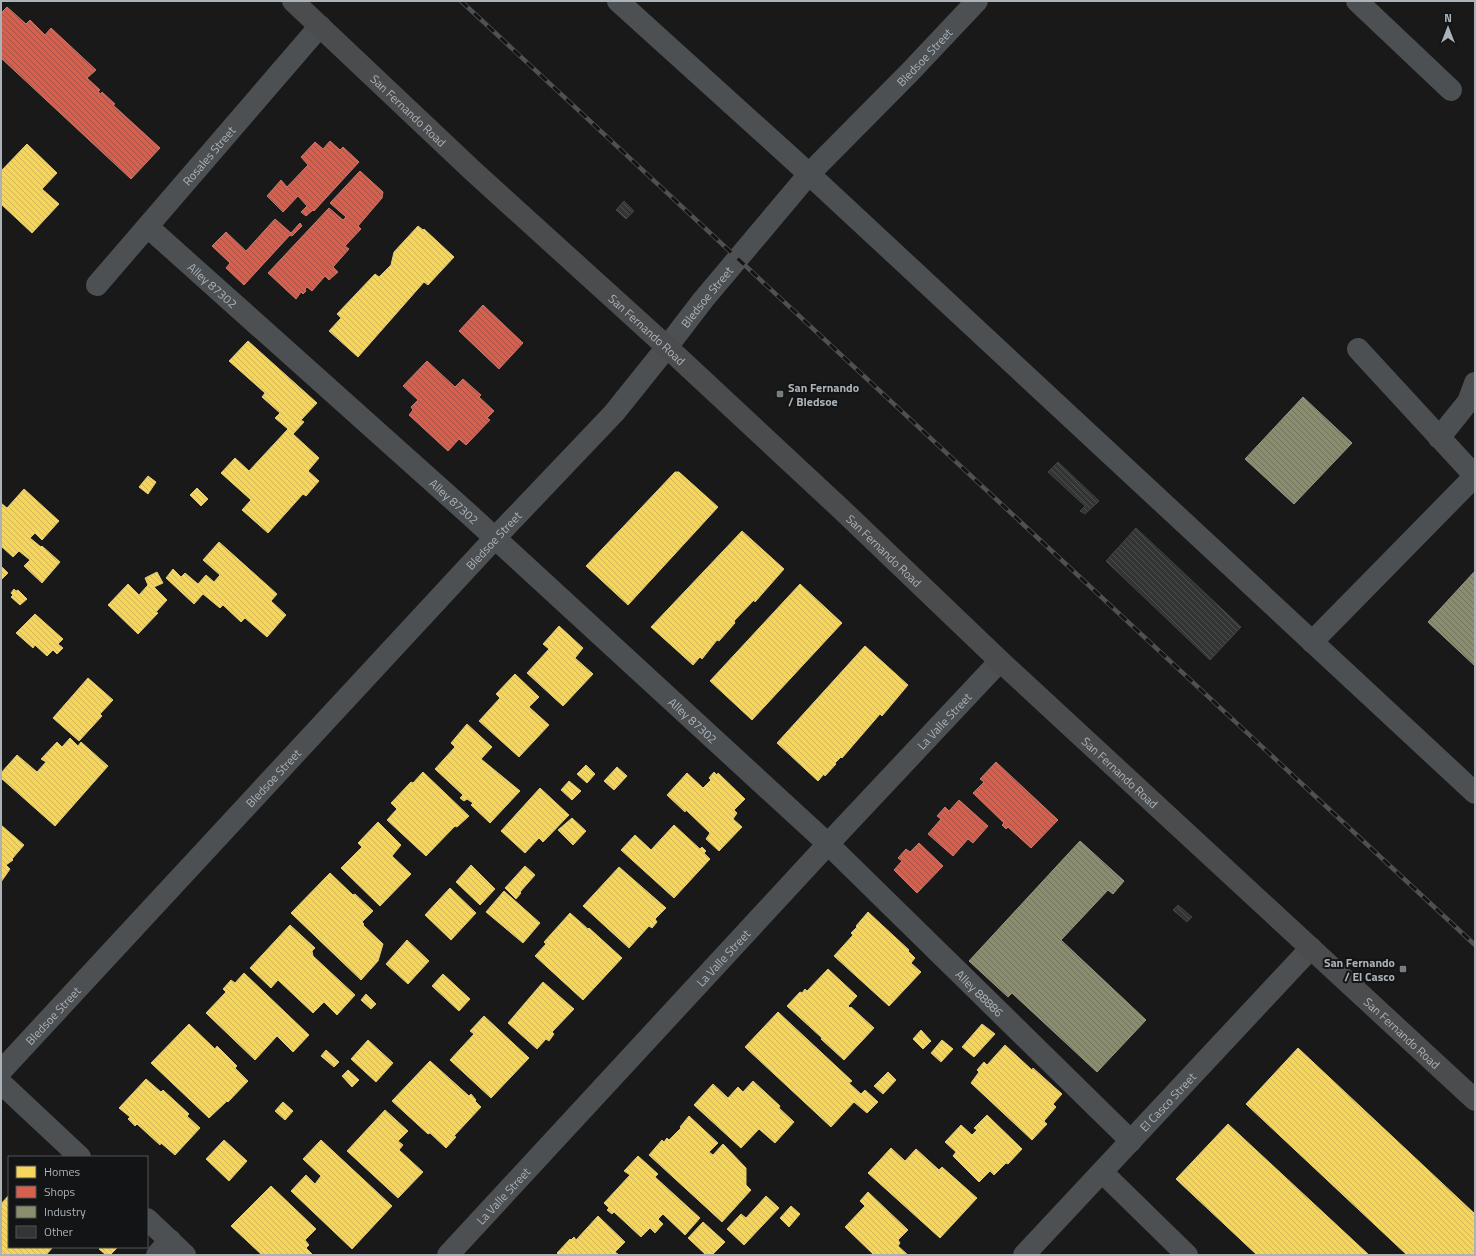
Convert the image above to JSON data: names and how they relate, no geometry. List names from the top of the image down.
{
  "streets": {
    "main road": ["San Fernando Road"],
    "street": [
      "Bledsoe Street",
      "Rosales Street",
      "Alley 87302",
      "La Valle Street",
      "Alley 88886",
      "El Casco Street"
    ]
  },
  "crossings": [
    ["Bledsoe Street", "San Fernando Road"],
    ["Bledsoe Street", "Alley 87302"],
    ["San Fernando Road", "Rosales Street"],
    ["San Fernando Road", "La Valle Street"],
    ["San Fernando Road", "El Casco Street"],
    ["Rosales Street", "Alley 87302"],
    ["Alley 87302", "La Valle Street"],
    ["Alley 87302", "Alley 88886"],
    ["La Valle Street", "Alley 88886"],
    ["Alley 88886", "El Casco Street"]
  ],
  "places": {
    "transit": ["San Fernando / Bledsoe", "San Fernando / El Casco"]
  },
  "legend": [
    "Homes",
    "Shops",
    "Industry",
    "Other"
  ],
  "north": "top"
}
